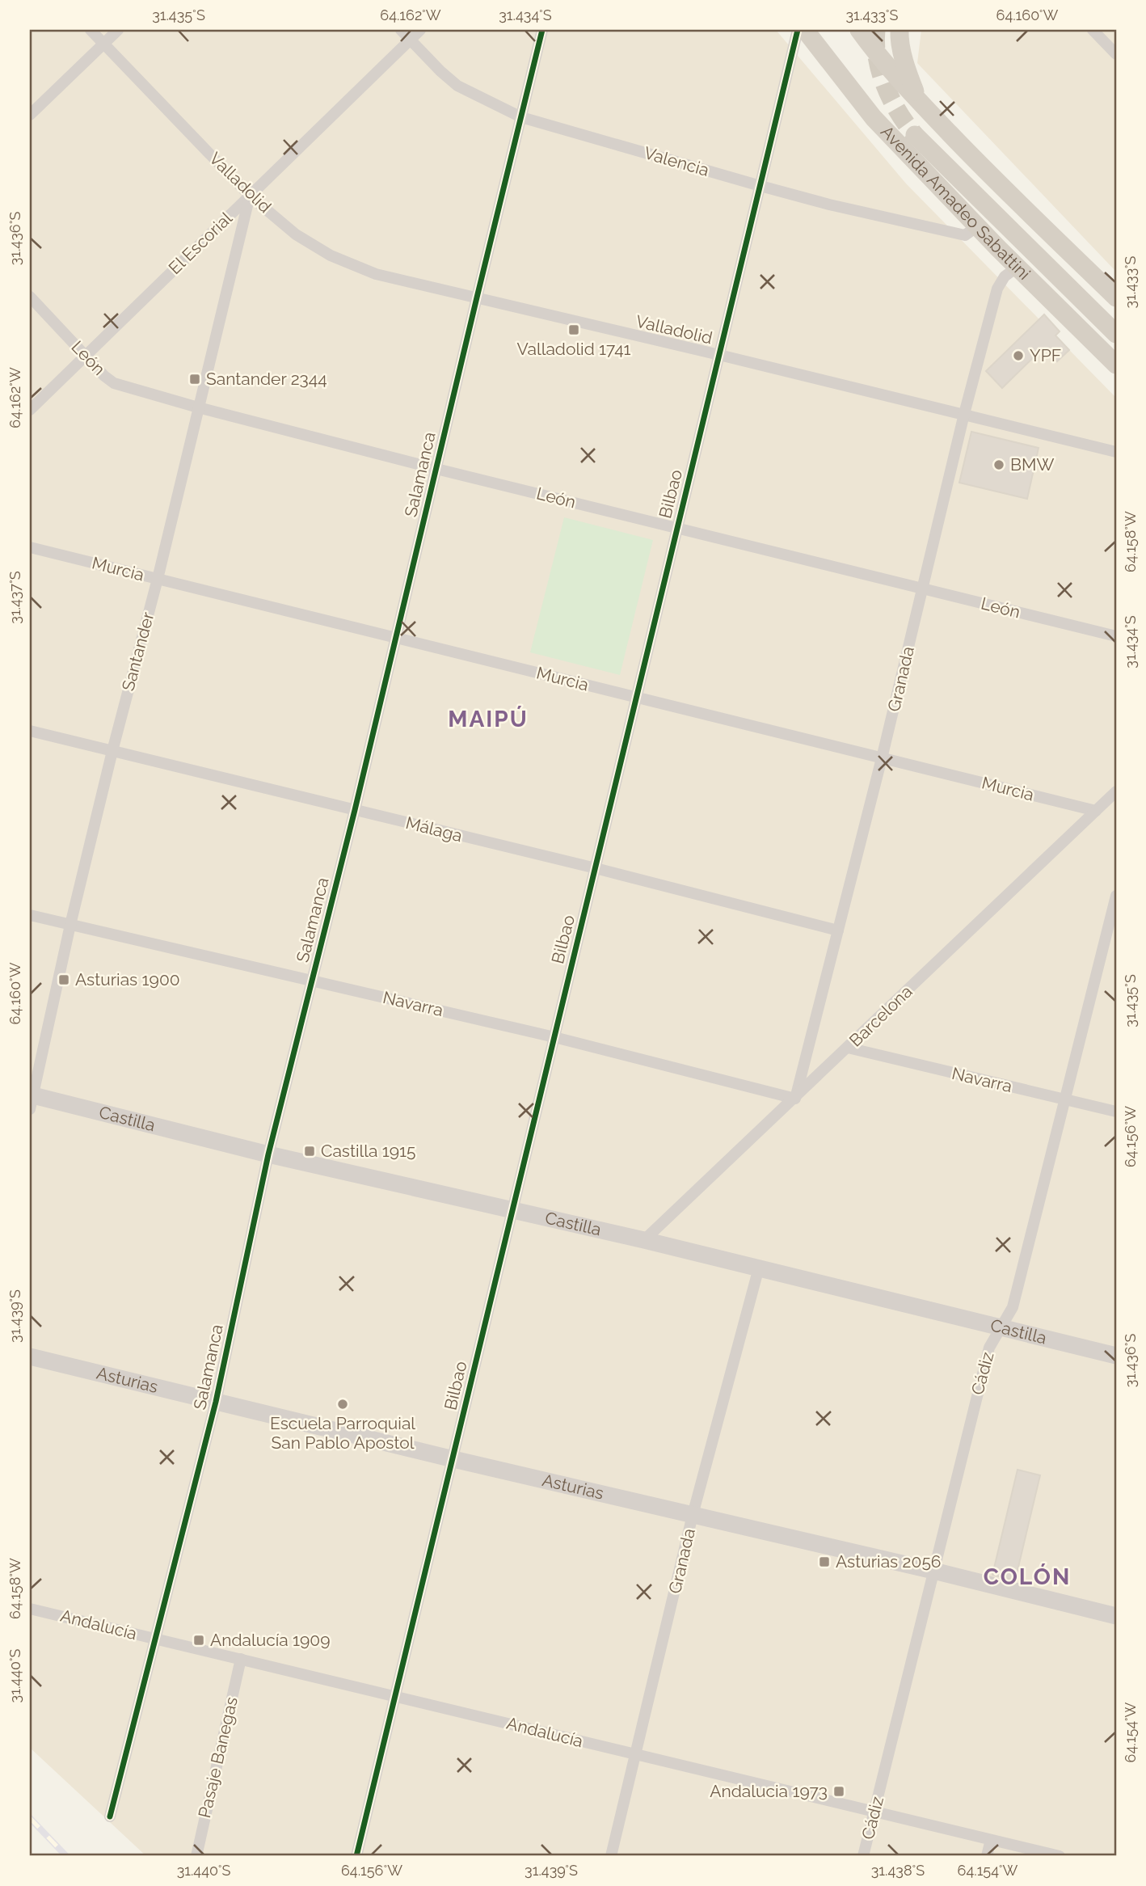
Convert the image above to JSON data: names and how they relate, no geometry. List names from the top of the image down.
{
  "streets": {
    "main road": ["Avenida Amadeo Sabattini"],
    "street": [
      "Valencia",
      "Valladolid",
      "El Escorial",
      "León",
      "Salamanca",
      "Bilbao",
      "Murcia",
      "Santander",
      "Granada",
      "Málaga",
      "Navarra",
      "Barcelona",
      "Castilla",
      "Cádiz",
      "Asturias",
      "Andalucía",
      "Pasaje Banegas"
    ]
  },
  "crossings": [
    ["Valencia", "Avenida Amadeo Sabattini"],
    ["Valencia", "El Escorial"],
    ["Valencia", "Salamanca"],
    ["Valencia", "Bilbao"],
    ["Valladolid", "El Escorial"],
    ["Valladolid", "Salamanca"],
    ["Valladolid", "Bilbao"],
    ["Valladolid", "Santander"],
    ["Valladolid", "Granada"],
    ["Avenida Amadeo Sabattini", "Granada"],
    ["El Escorial", "León"],
    ["El Escorial", "Santander"],
    ["León", "Salamanca"],
    ["León", "Bilbao"],
    ["León", "Santander"],
    ["León", "Granada"],
    ["Salamanca", "Murcia"],
    ["Salamanca", "Málaga"],
    ["Salamanca", "Navarra"],
    ["Salamanca", "Castilla"],
    ["Salamanca", "Asturias"],
    ["Salamanca", "Andalucía"],
    ["Bilbao", "Murcia"],
    ["Bilbao", "Málaga"],
    ["Bilbao", "Navarra"],
    ["Bilbao", "Castilla"],
    ["Bilbao", "Asturias"],
    ["Bilbao", "Andalucía"],
    ["Murcia", "Santander"],
    ["Murcia", "Granada"],
    ["Murcia", "Barcelona"],
    ["Santander", "Málaga"],
    ["Santander", "Navarra"],
    ["Santander", "Castilla"],
    ["Granada", "Málaga"],
    ["Granada", "Navarra"],
    ["Granada", "Barcelona"],
    ["Granada", "Castilla"],
    ["Granada", "Asturias"],
    ["Granada", "Andalucía"],
    ["Navarra", "Barcelona"],
    ["Navarra", "Cádiz"],
    ["Barcelona", "Castilla"],
    ["Castilla", "Cádiz"],
    ["Cádiz", "Asturias"],
    ["Cádiz", "Andalucía"],
    ["Andalucía", "Pasaje Banegas"]
  ],
  "districts": ["MAIPÚ", "COLÓN"],
  "places": {
    "transit": [
      "Valladolid 1741",
      "Santander 2344",
      "Asturias 1900",
      "Castilla 1915",
      "Asturias 2056",
      "Andalucía 1909",
      "Andalucia 1973"
    ],
    "other": ["YPF", "BMW", "Escuela Parroquial San Pablo Apostol"]
  },
  "coordinates": [
    "31.435°S",
    "64.162°W",
    "31.434°S",
    "31.433°S",
    "64.160°W",
    "31.436°S",
    "64.158°W",
    "31.437°S",
    "64.156°W",
    "31.439°S",
    "31.440°S",
    "64.154°W",
    "31.438°S"
  ]
}
